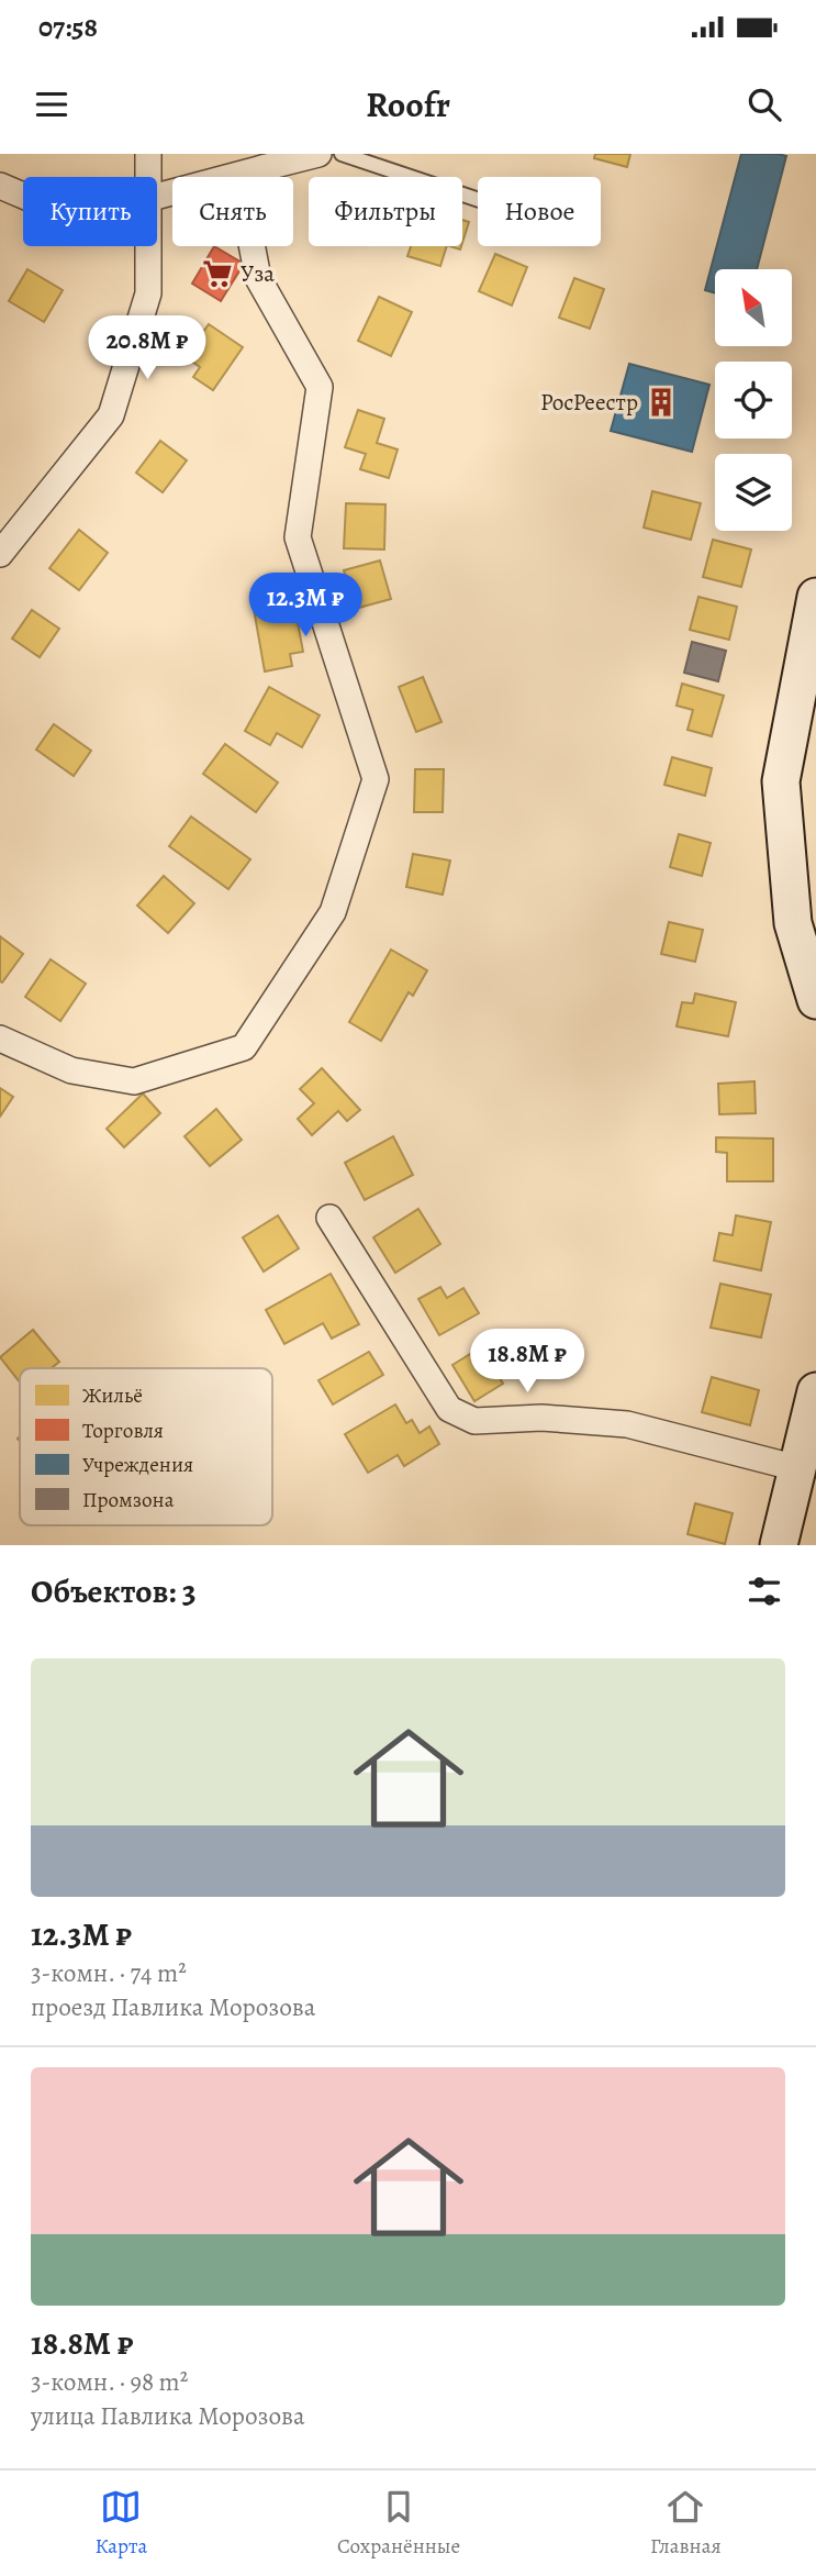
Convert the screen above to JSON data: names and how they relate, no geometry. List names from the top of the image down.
{
  "places": {
    "supermarket": ["Уза"],
    "building": ["РосРеестр"]
  },
  "legend": [
    "Жильё",
    "Торговля",
    "Учреждения",
    "Промзона"
  ],
  "north": "top left",
  "page": {
    "status": "07:58",
    "header": "Roofr",
    "chip": [
      "Купить",
      "Снять",
      "Фильтры",
      "Новое"
    ],
    "price": ["20.8M ₽", "12.3M ₽", "18.8M ₽"],
    "heading": "Объектов: 3",
    "list": [
      {
        "name": "12.3M ₽",
        "note": "3-комн. · 74 m² · проезд Павлика Морозова"
      },
      {
        "name": "18.8M ₽",
        "note": "3-комн. · 98 m² · улица Павлика Морозова"
      }
    ],
    "tabs": ["Карта", "Сохранённые", "Главная"]
  }
}
